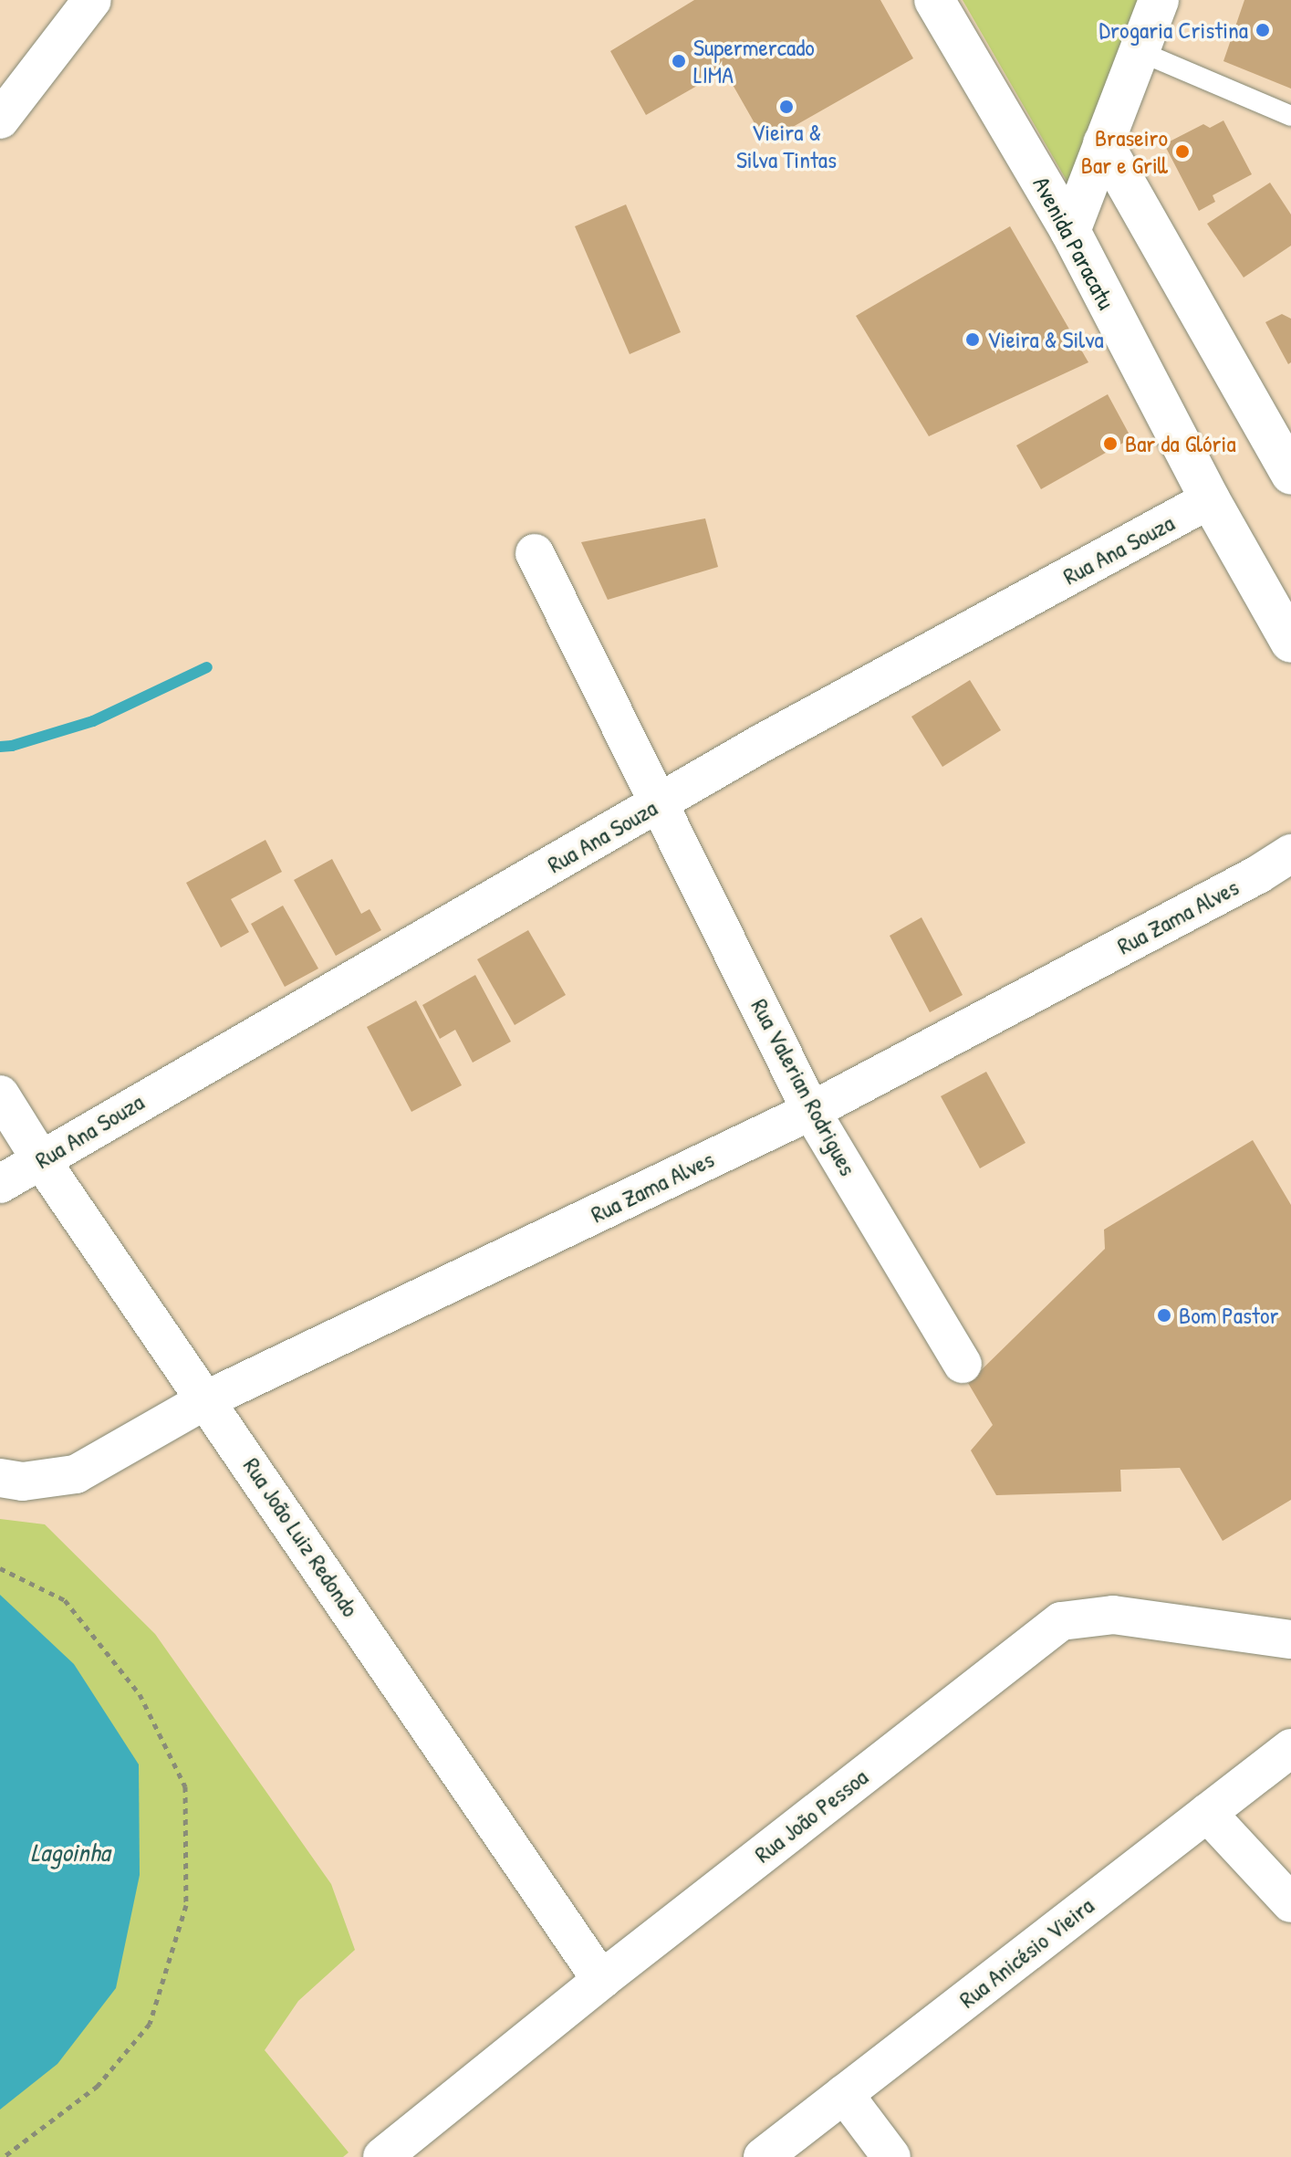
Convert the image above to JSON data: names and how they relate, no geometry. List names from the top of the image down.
{
  "streets": {
    "street": [
      "Avenida Paracatu",
      "Rua Ana Souza",
      "Rua Zama Alves",
      "Rua Valerian Rodrigues",
      "Rua João Luiz Redondo",
      "Rua João Pessoa",
      "Rua Anicésio Vieira"
    ]
  },
  "crossings": [
    ["Avenida Paracatu", "Rua Ana Souza"],
    ["Rua Ana Souza", "Rua Valerian Rodrigues"],
    ["Rua Ana Souza", "Rua João Luiz Redondo"],
    ["Rua Zama Alves", "Rua Valerian Rodrigues"],
    ["Rua Zama Alves", "Rua João Luiz Redondo"],
    ["Rua João Luiz Redondo", "Rua João Pessoa"]
  ],
  "water": ["Lagoinha"],
  "places": [
    "Drogaria Cristina",
    "Supermercado LIMA",
    "Vieira & Silva Tintas",
    "Braseiro Bar e Grill",
    "Vieira & Silva",
    "Bar da Glória",
    "Bom Pastor"
  ]
}
